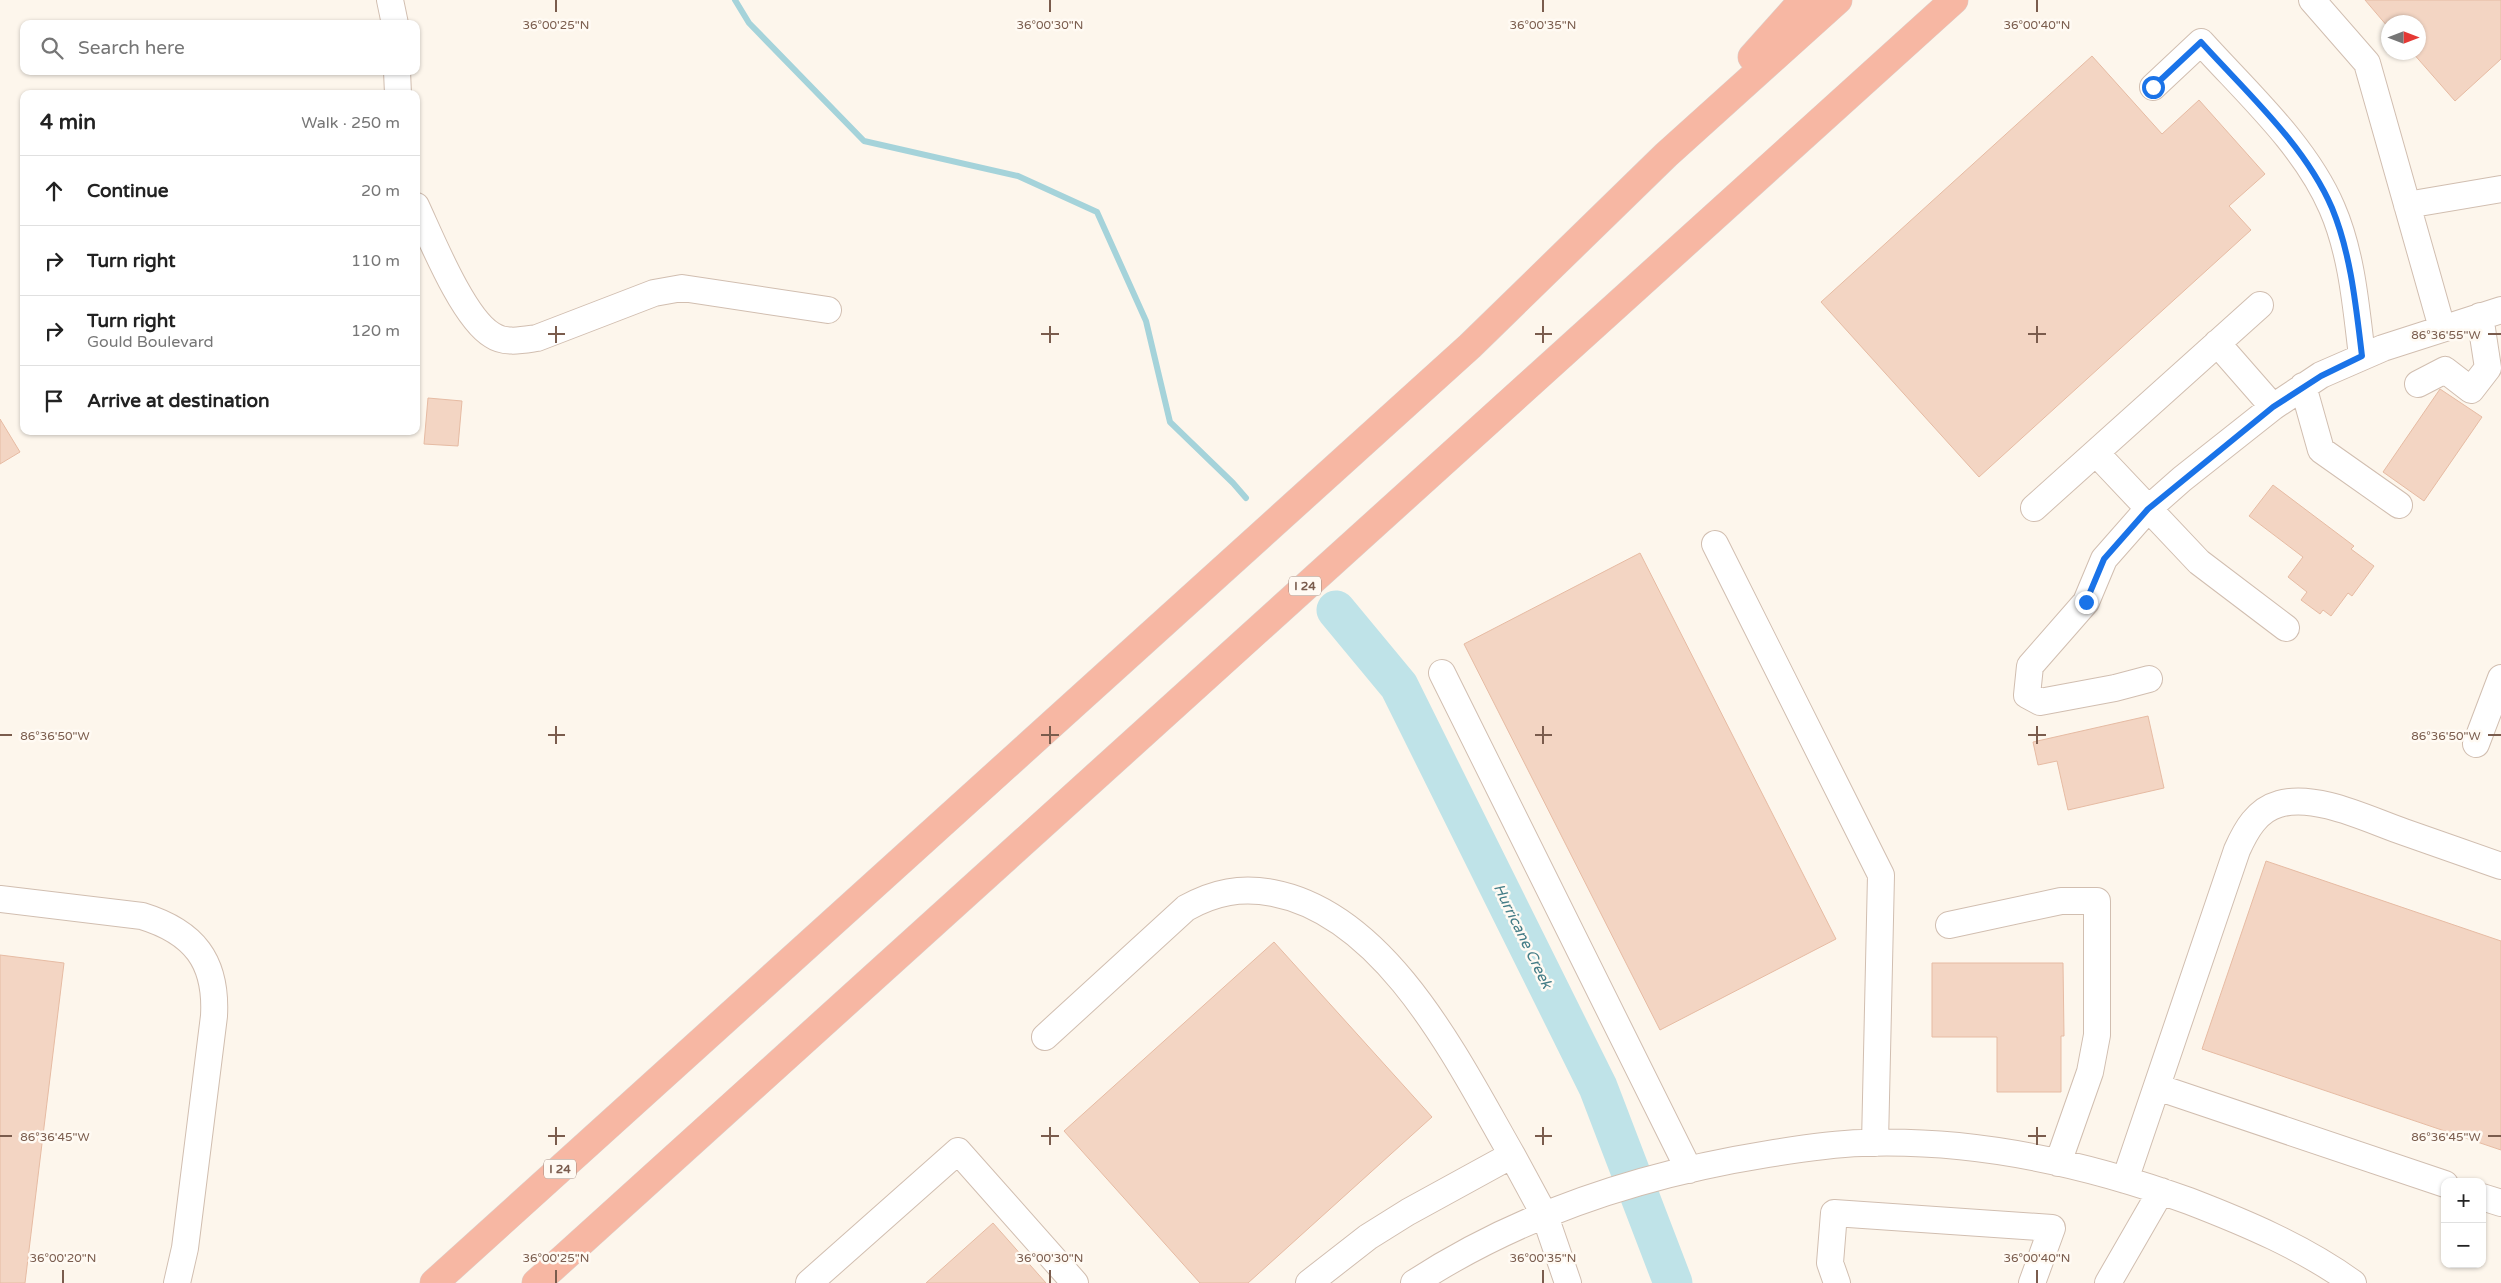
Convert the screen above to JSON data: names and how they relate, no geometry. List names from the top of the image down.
{
  "streets": {
    "highway": ["I 24"]
  },
  "water": ["Hurricane Creek"],
  "north": "right",
  "page": {
    "search": "Search here",
    "heading": ["4 min", "Walk · 250 m"],
    "list": [
      ["Continue", "20 m"],
      ["Turn right", "110 m"],
      ["Turn right", "Gould Boulevard", "120 m"],
      "Arrive at destination"
    ],
    "map_buttons": ["+", "−"]
  },
  "coordinates": [
    "36°00'25\"N",
    "36°00'30\"N",
    "36°00'35\"N",
    "36°00'40\"N",
    "86°36'55\"W",
    "86°36'50\"W",
    "86°36'45\"W",
    "36°00'20\"N"
  ]
}
